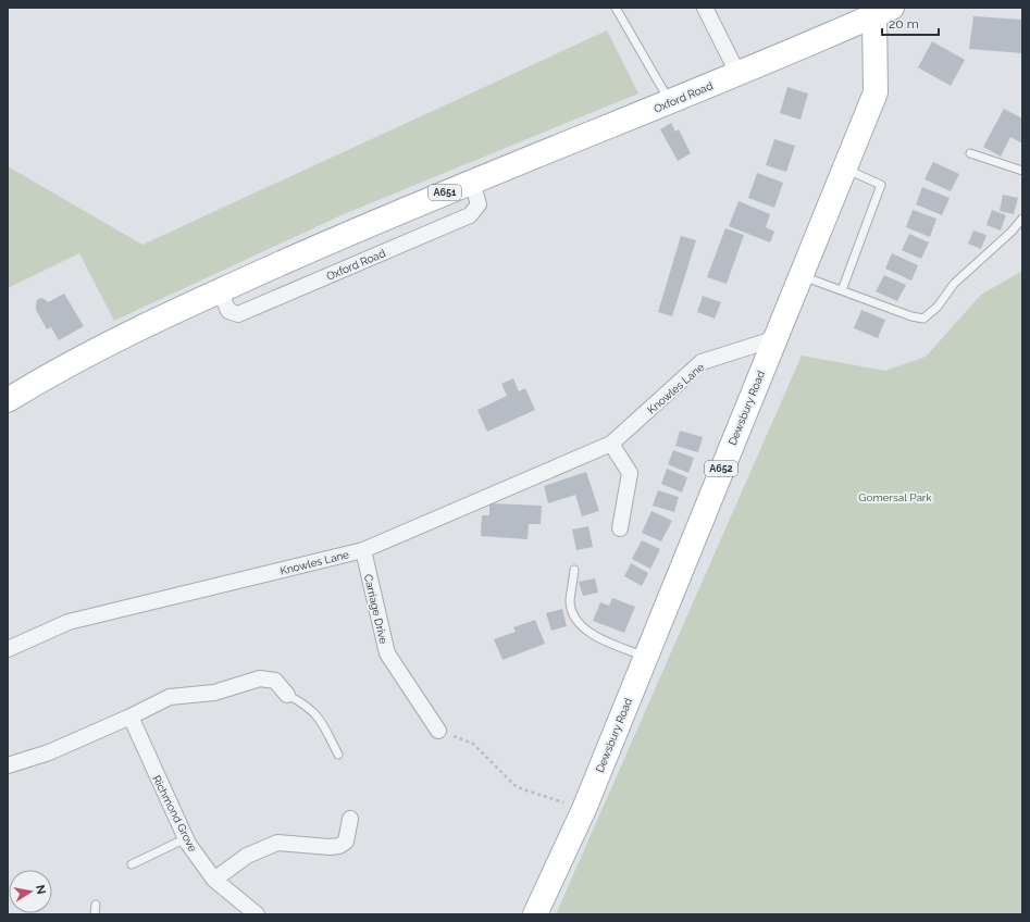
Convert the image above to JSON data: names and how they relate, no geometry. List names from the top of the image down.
{
  "streets": {
    "main road": [
      "Oxford Road",
      "A651",
      "Dewsbury Road",
      "A652"
    ],
    "street": ["Knowles Lane", "Carriage Drive", "Richmond Grove"]
  },
  "crossings": [
    ["Oxford Road", "Dewsbury Road"],
    ["Knowles Lane", "Dewsbury Road"],
    ["Knowles Lane", "Carriage Drive"]
  ],
  "parks": ["Gomersal Park"],
  "scale_bar": "20 m",
  "north": "right"
}
